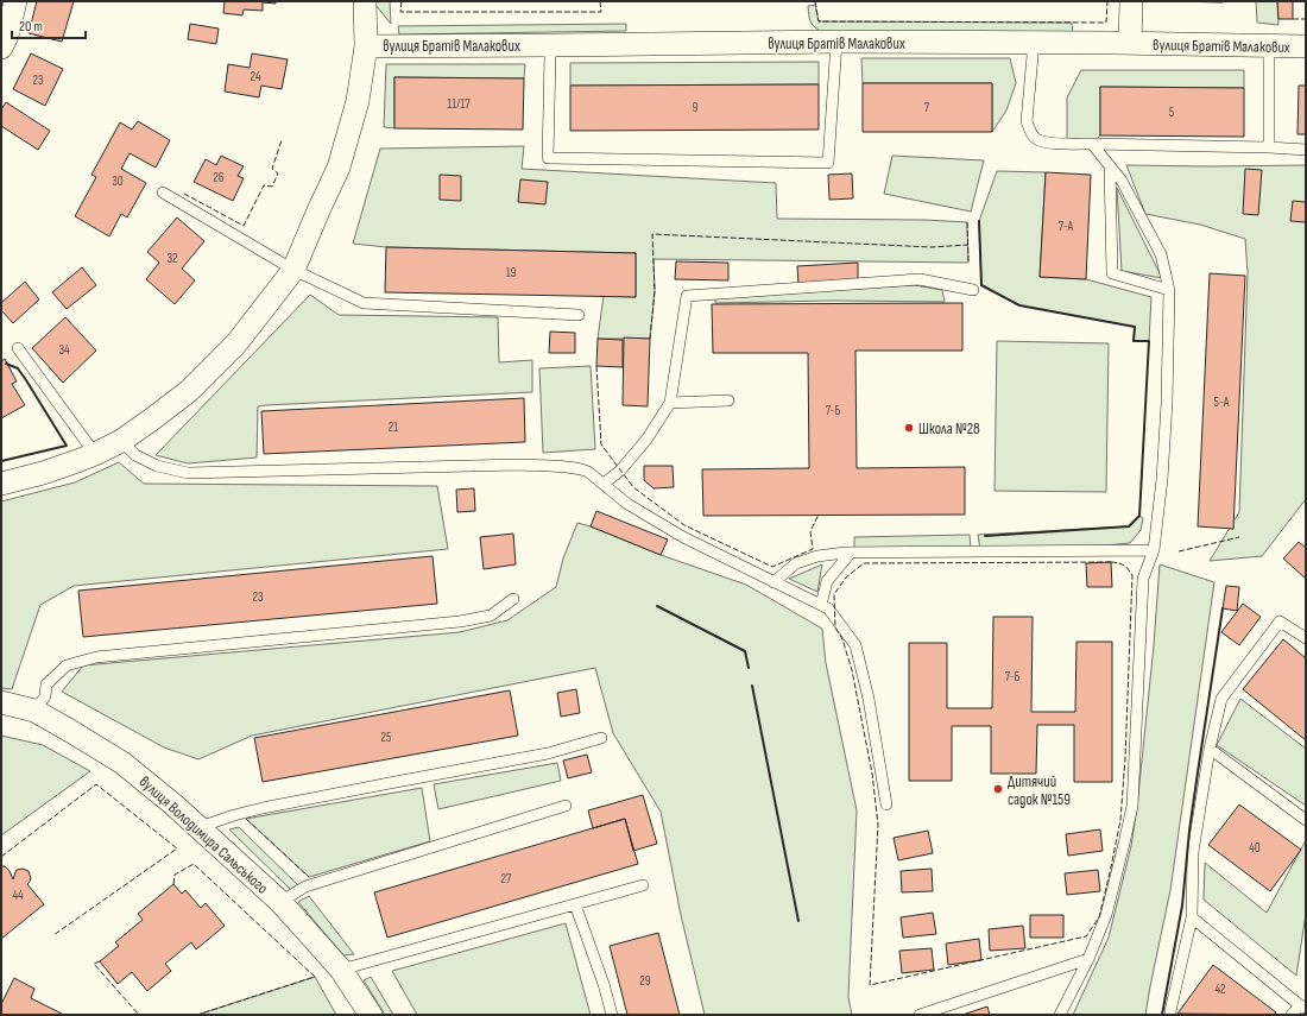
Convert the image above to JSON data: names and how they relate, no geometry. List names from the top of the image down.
{
  "streets": {
    "street": ["вулиця Братів Малакових", "вулиця Володимира Сальського"]
  },
  "places": ["Школа №28", "Дитячий садок №159"],
  "house_numbers": [
    "24",
    "23",
    "11/17",
    "9",
    "7",
    "5",
    "26",
    "30",
    "7-А",
    "32",
    "19",
    "34",
    "5-А",
    "7-Б",
    "21",
    "23",
    "7-Б",
    "25",
    "40",
    "27",
    "44",
    "29",
    "42"
  ],
  "scale_bar": "20 m"
}
